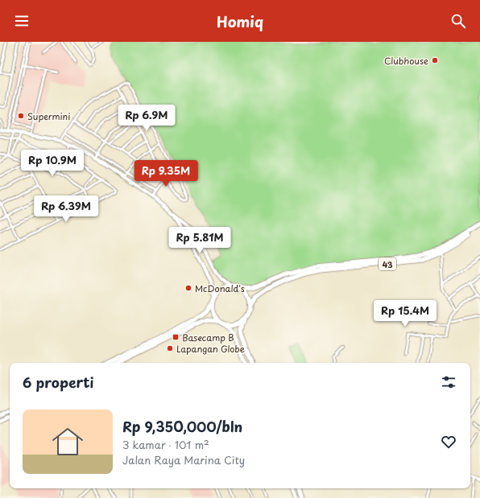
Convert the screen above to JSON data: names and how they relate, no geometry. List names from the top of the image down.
{
  "streets": {
    "highway": ["43"]
  },
  "places": {
    "other": [
      "Clubhouse",
      "Supermini",
      "McDonald's",
      "Lapangan Globe"
    ],
    "transit": ["Basecamp B"]
  },
  "page": {
    "header": "Homiq",
    "price": [
      "Rp 6.9M",
      "Rp 10.9M",
      "Rp 9.35M",
      "Rp 6.39M",
      "Rp 5.81M",
      "Rp 15.4M"
    ],
    "heading": "6 properti",
    "list": [
      {
        "name": "Rp 9,350,000/bln",
        "note": "3 kamar · 101 m² · Jalan Raya Marina City"
      }
    ]
  }
}
